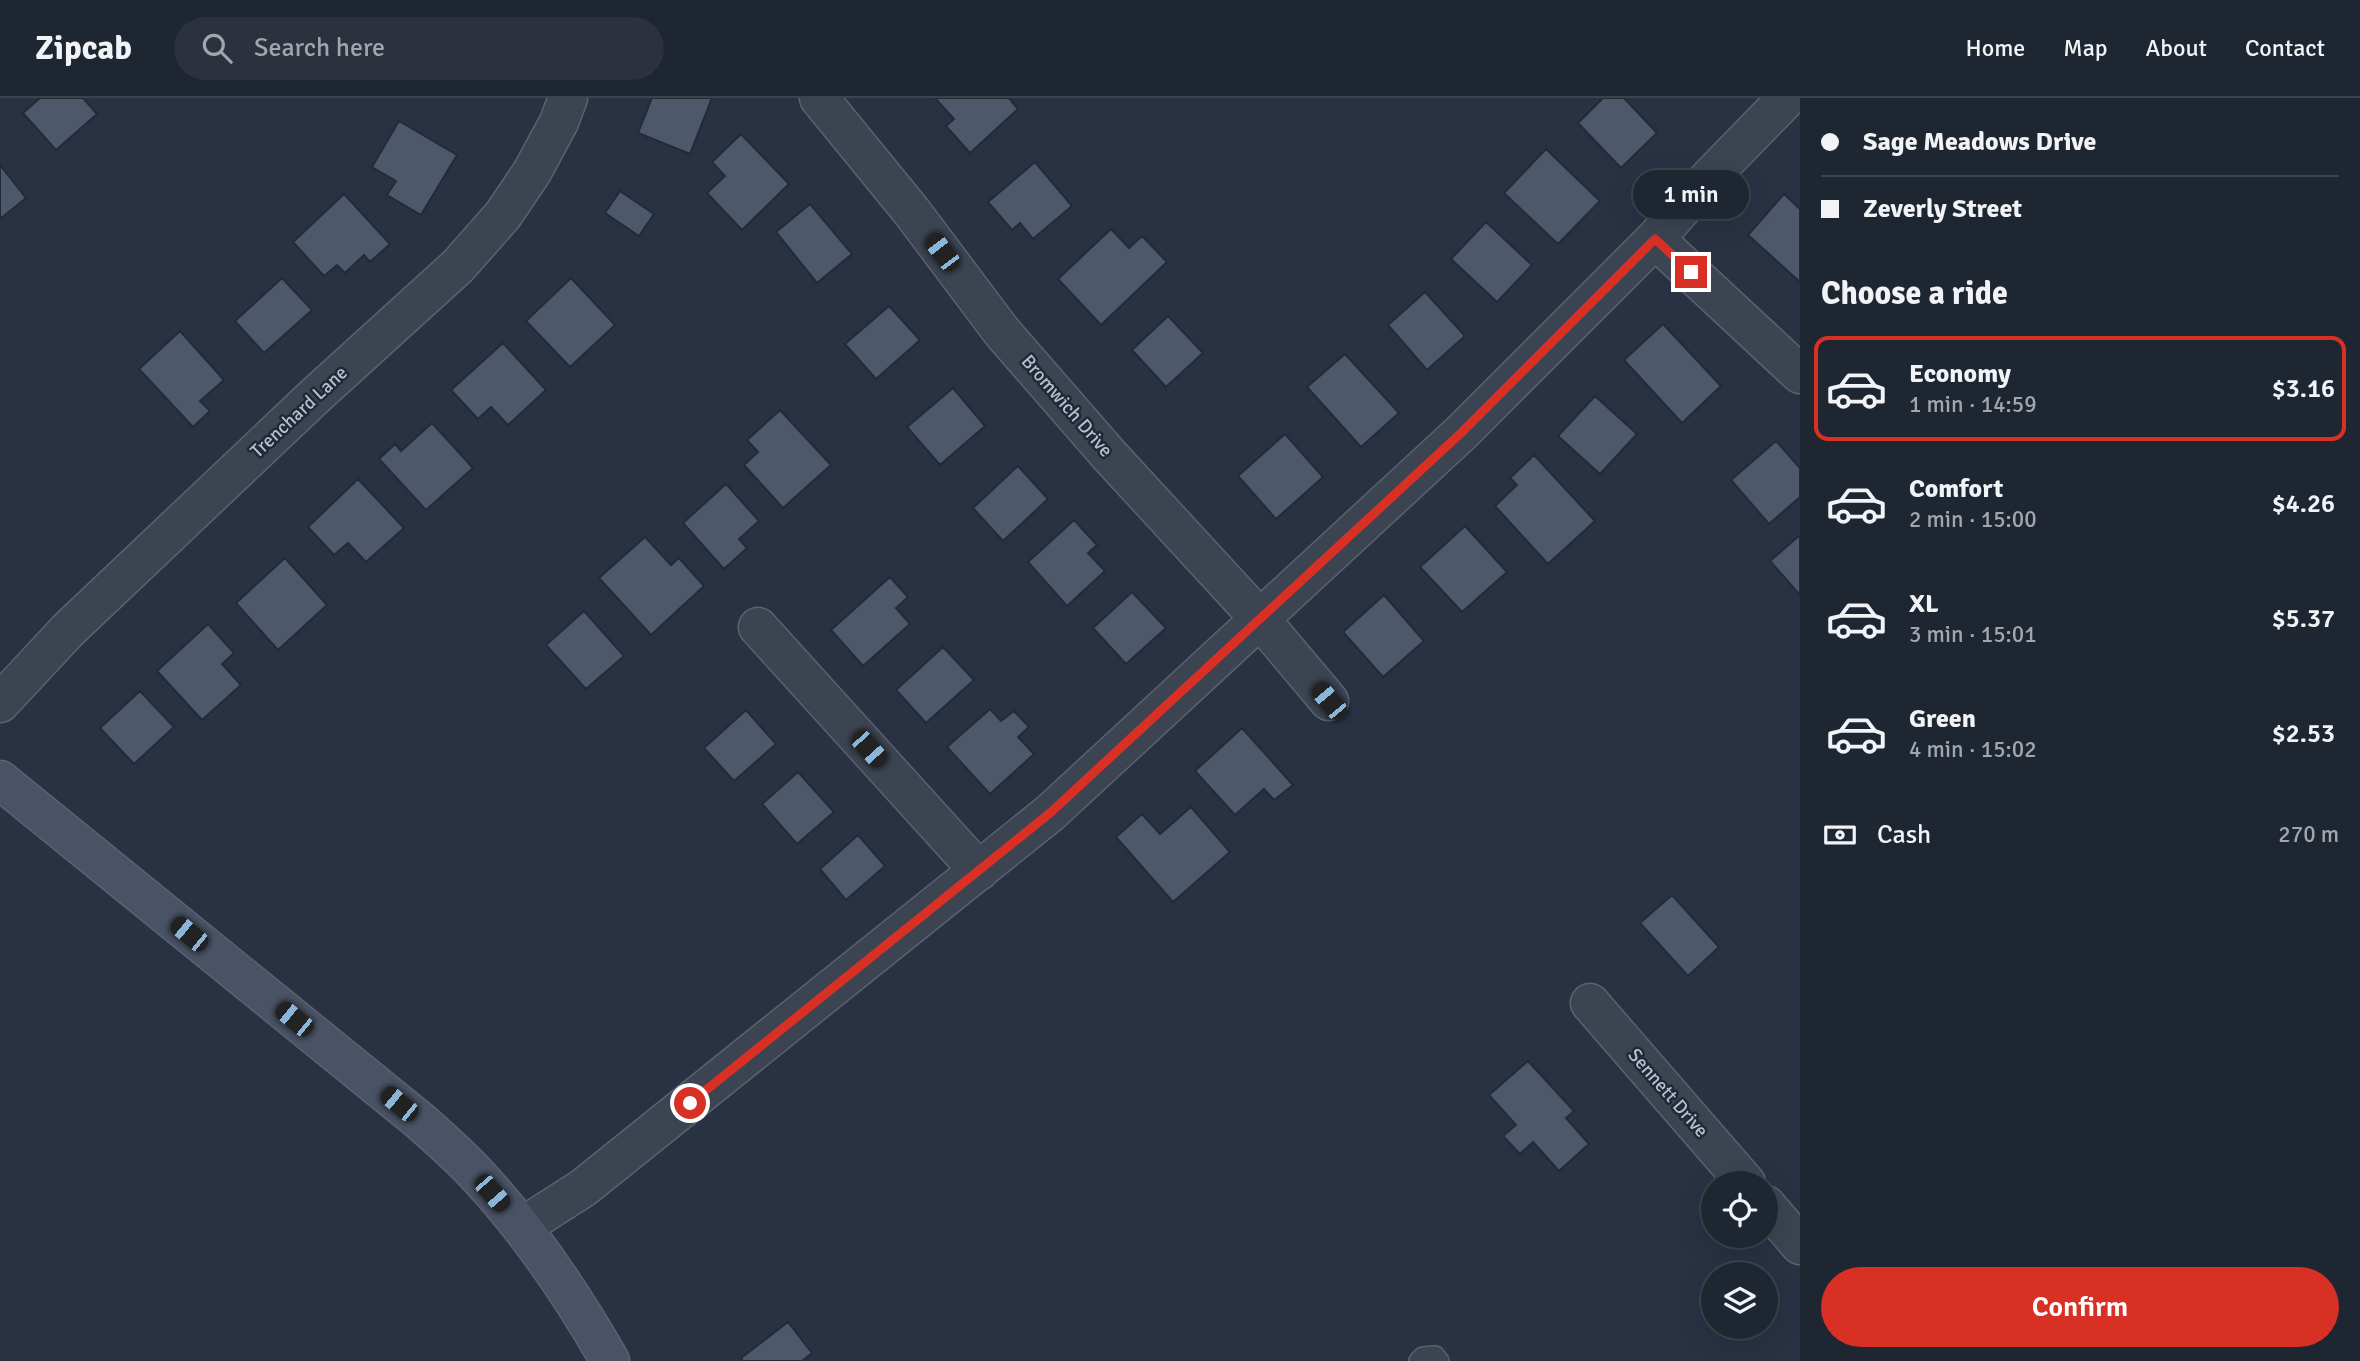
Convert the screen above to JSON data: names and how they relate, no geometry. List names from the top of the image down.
{
  "streets": {
    "street": ["Bromwich Drive", "Trenchard Lane", "Sennett Drive"]
  },
  "page": {
    "header": "Zipcab",
    "search": "Search here",
    "nav": [
      "Home",
      "Map",
      "About",
      "Contact"
    ],
    "banner": ["Sage Meadows Drive", "Zeverly Street"],
    "bubble": "1 min",
    "heading": "Choose a ride",
    "list": [
      {
        "name": "Economy",
        "note": "1 min · 14:59",
        "value": "$3.16"
      },
      {
        "name": "Comfort",
        "note": "2 min · 15:00",
        "value": "$4.26"
      },
      {
        "name": "XL",
        "note": "3 min · 15:01",
        "value": "$5.37"
      },
      {
        "name": "Green",
        "note": "4 min · 15:02",
        "value": "$2.53"
      }
    ],
    "pay": ["Cash", "270 m"],
    "buttons": "Confirm"
  }
}
